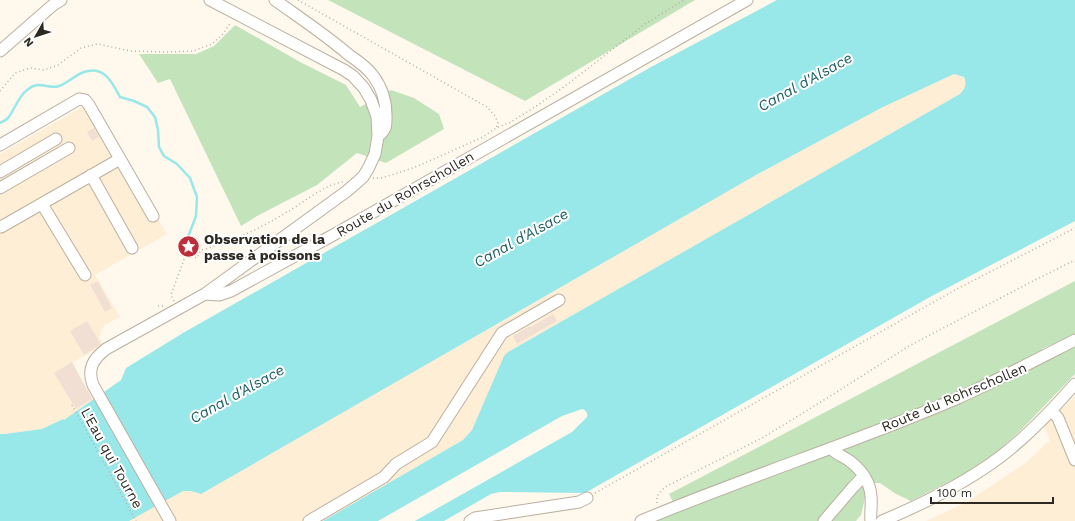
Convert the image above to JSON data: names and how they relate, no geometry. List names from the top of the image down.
{
  "streets": {
    "street": ["Route du Rohrschollen"],
    "path": ["L'Eau qui Tourne"]
  },
  "water": ["Canal d'Alsace"],
  "places": {
    "place": ["Observation de la passe à poissons"]
  },
  "scale_bar": "100 m",
  "north": "bottom left"
}
